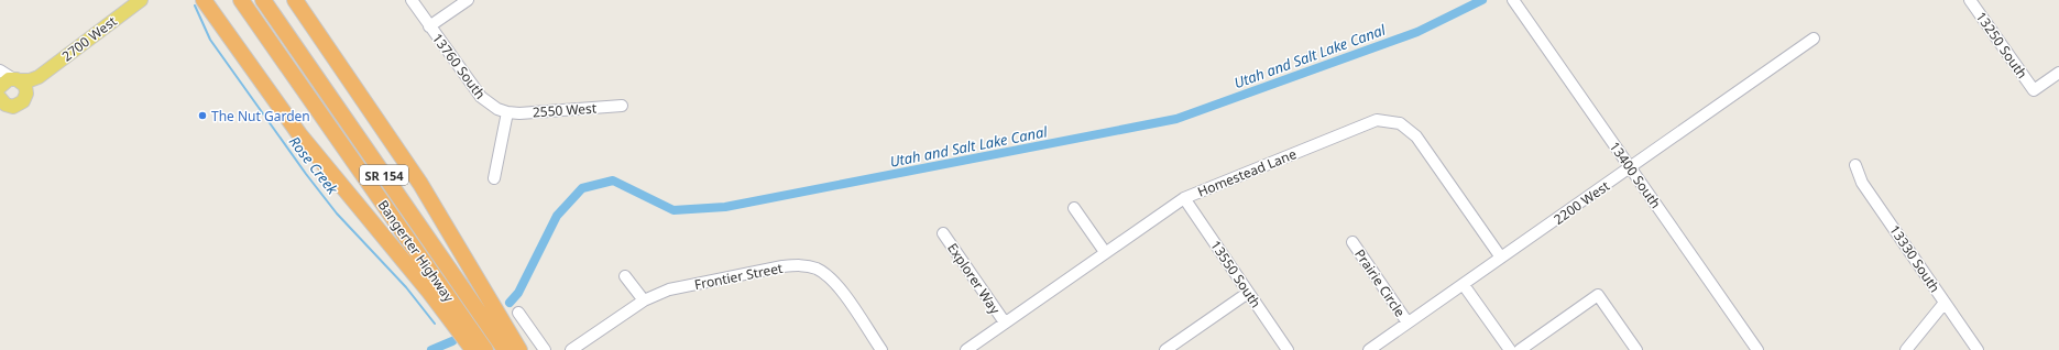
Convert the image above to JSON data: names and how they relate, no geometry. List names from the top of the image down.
{
  "streets": {
    "highway": ["SR 154", "Bangerter Highway"],
    "main road": ["2700 West"],
    "street": [
      "13250 South",
      "13760 South",
      "2550 West",
      "Homestead Lane",
      "13400 South",
      "2200 West",
      "13330 South",
      "13550 South",
      "Frontier Street",
      "Explorer Way",
      "Prairie Circle"
    ]
  },
  "crossings": [
    ["13760 South", "2550 West"],
    ["Homestead Lane", "2200 West"],
    ["Homestead Lane", "13550 South"],
    ["Homestead Lane", "Explorer Way"],
    ["13400 South", "2200 West"],
    ["2200 West", "Prairie Circle"]
  ],
  "water": ["Utah and Salt Lake Canal", "Rose Creek"],
  "places": ["The Nut Garden"]
}
